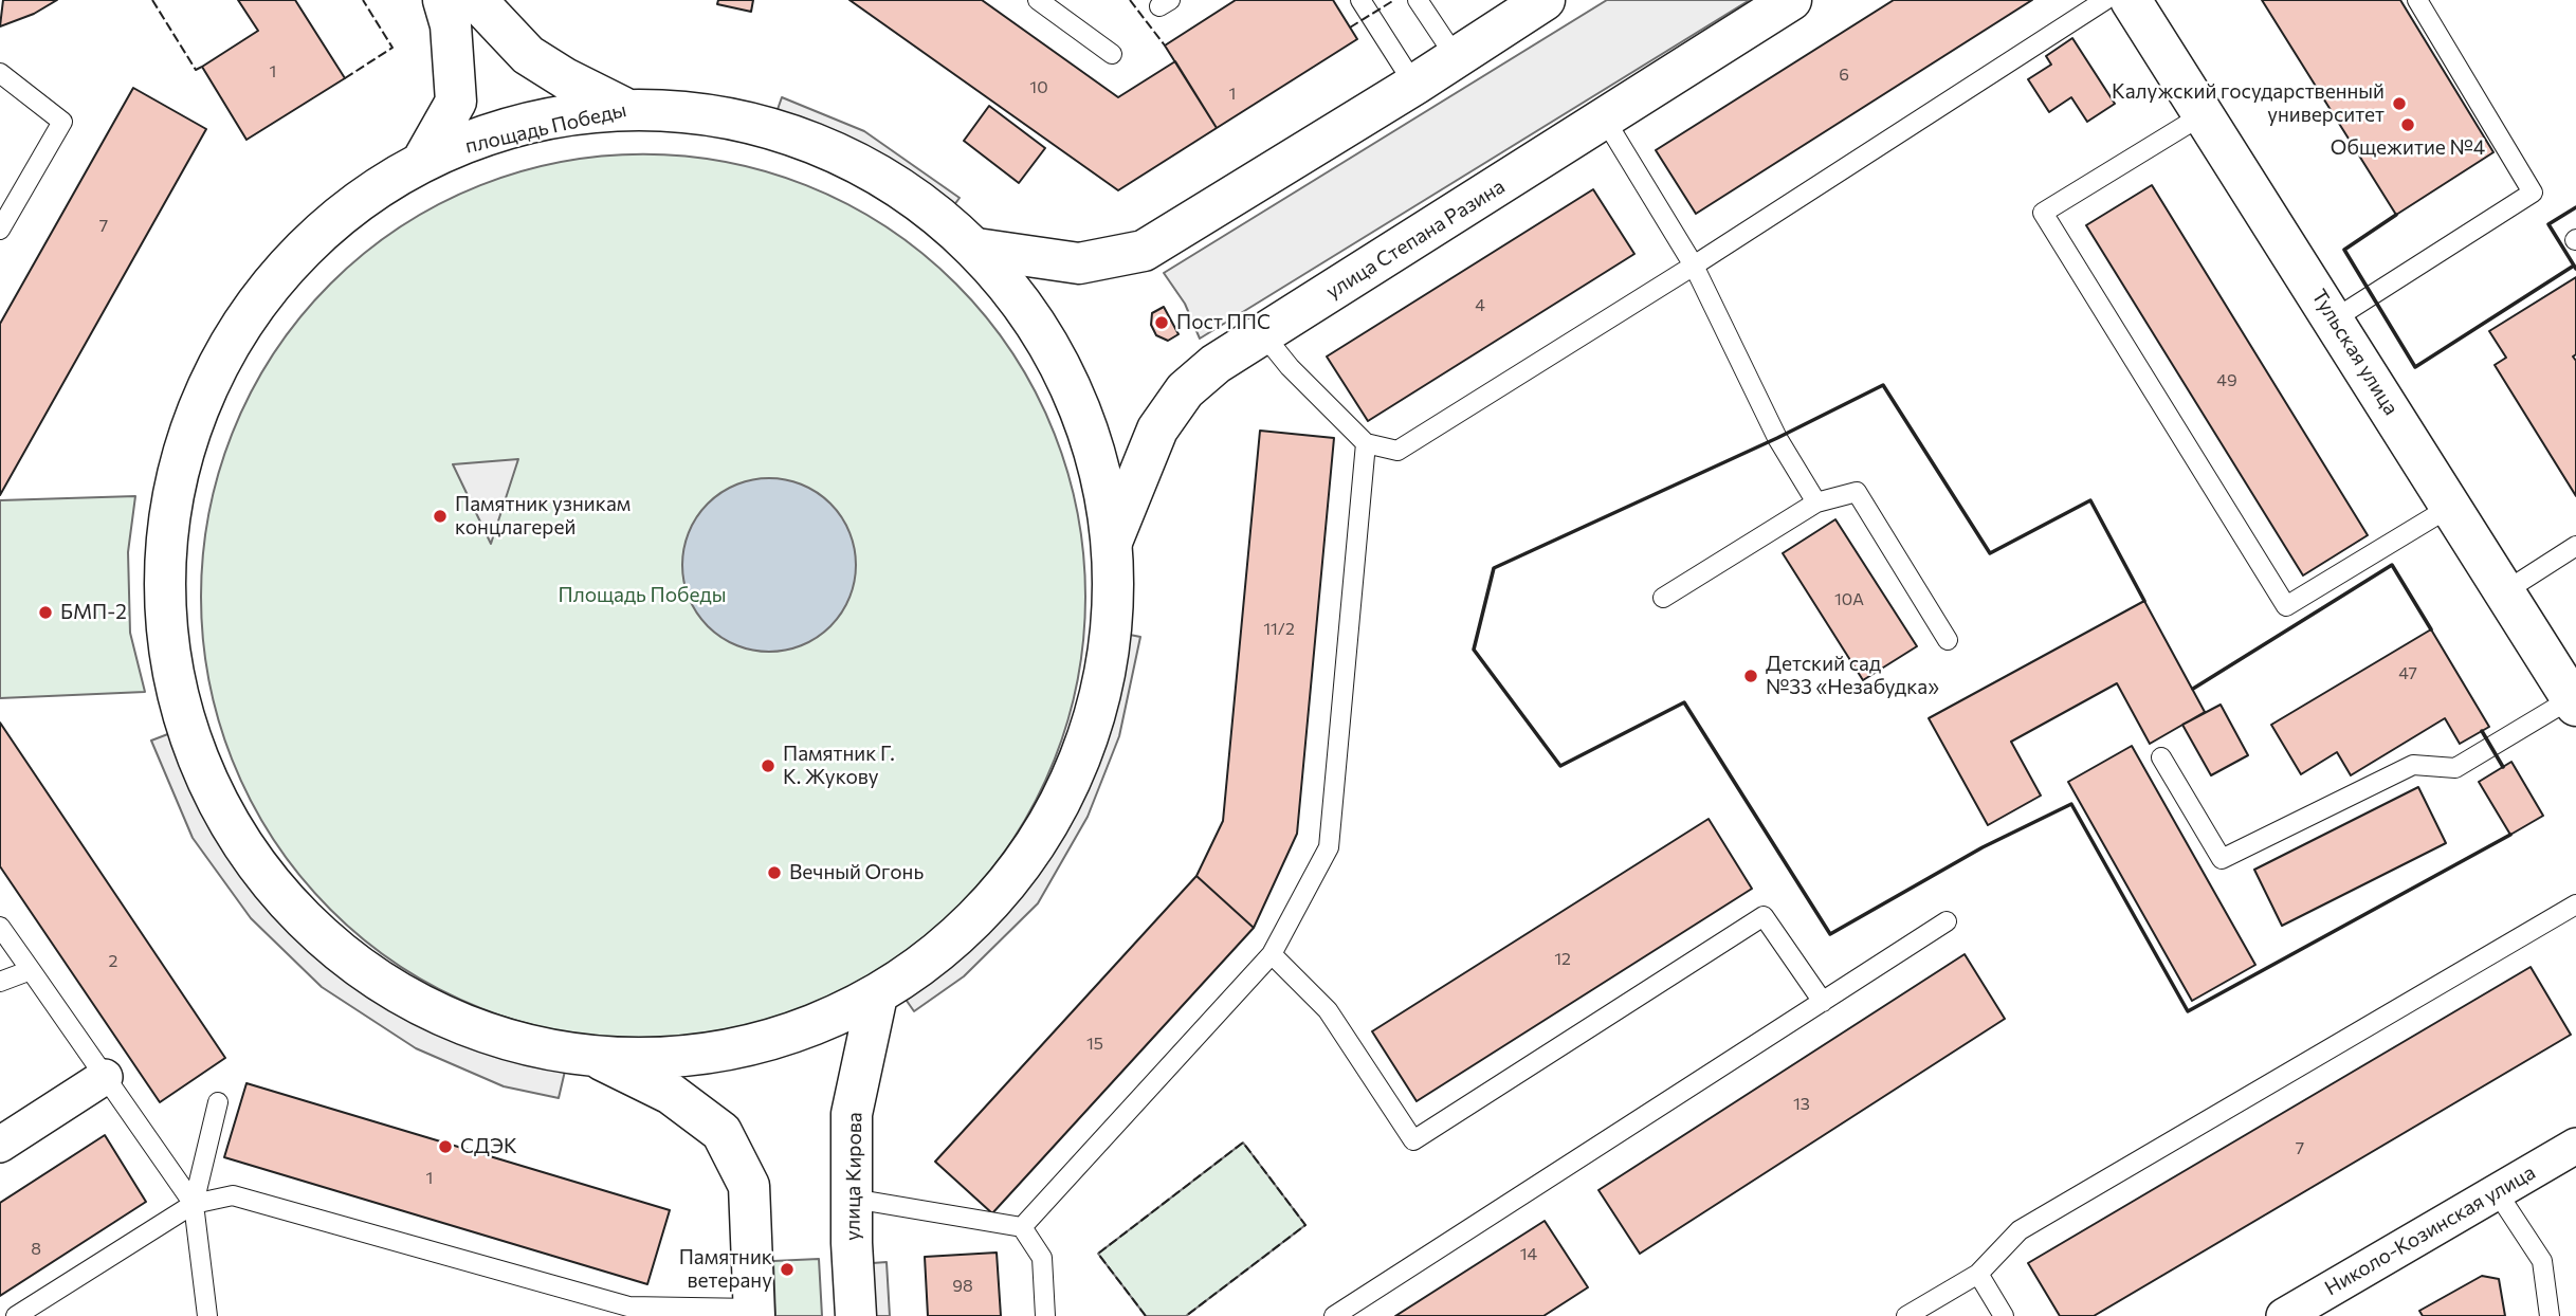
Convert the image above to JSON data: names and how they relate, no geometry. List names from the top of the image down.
{
  "streets": {
    "main road": [
      "площадь Победы",
      "улица Степана Разина",
      "Тульская улица",
      "улица Кирова"
    ],
    "street": ["Николо-Козинская улица"]
  },
  "crossings": [
    ["площадь Победы", "улица Степана Разина"],
    ["площадь Победы", "улица Кирова"]
  ],
  "parks": ["Площадь Победы"],
  "places": [
    "Калужский государственный университет",
    "Общежитие №4",
    "Пост ППС",
    "Памятник узникам концлагерей",
    "БМП-2",
    "Детский сад №33 «Незабудка»",
    "Памятник Г. К. Жукову",
    "Вечный Огонь",
    "СДЭК",
    "Памятник ветерану"
  ],
  "house_numbers": [
    "1",
    "6",
    "10",
    "1",
    "7",
    "4",
    "49",
    "10А",
    "11/2",
    "47",
    "12",
    "2",
    "15",
    "13",
    "7",
    "1",
    "8",
    "14",
    "98"
  ]
}
